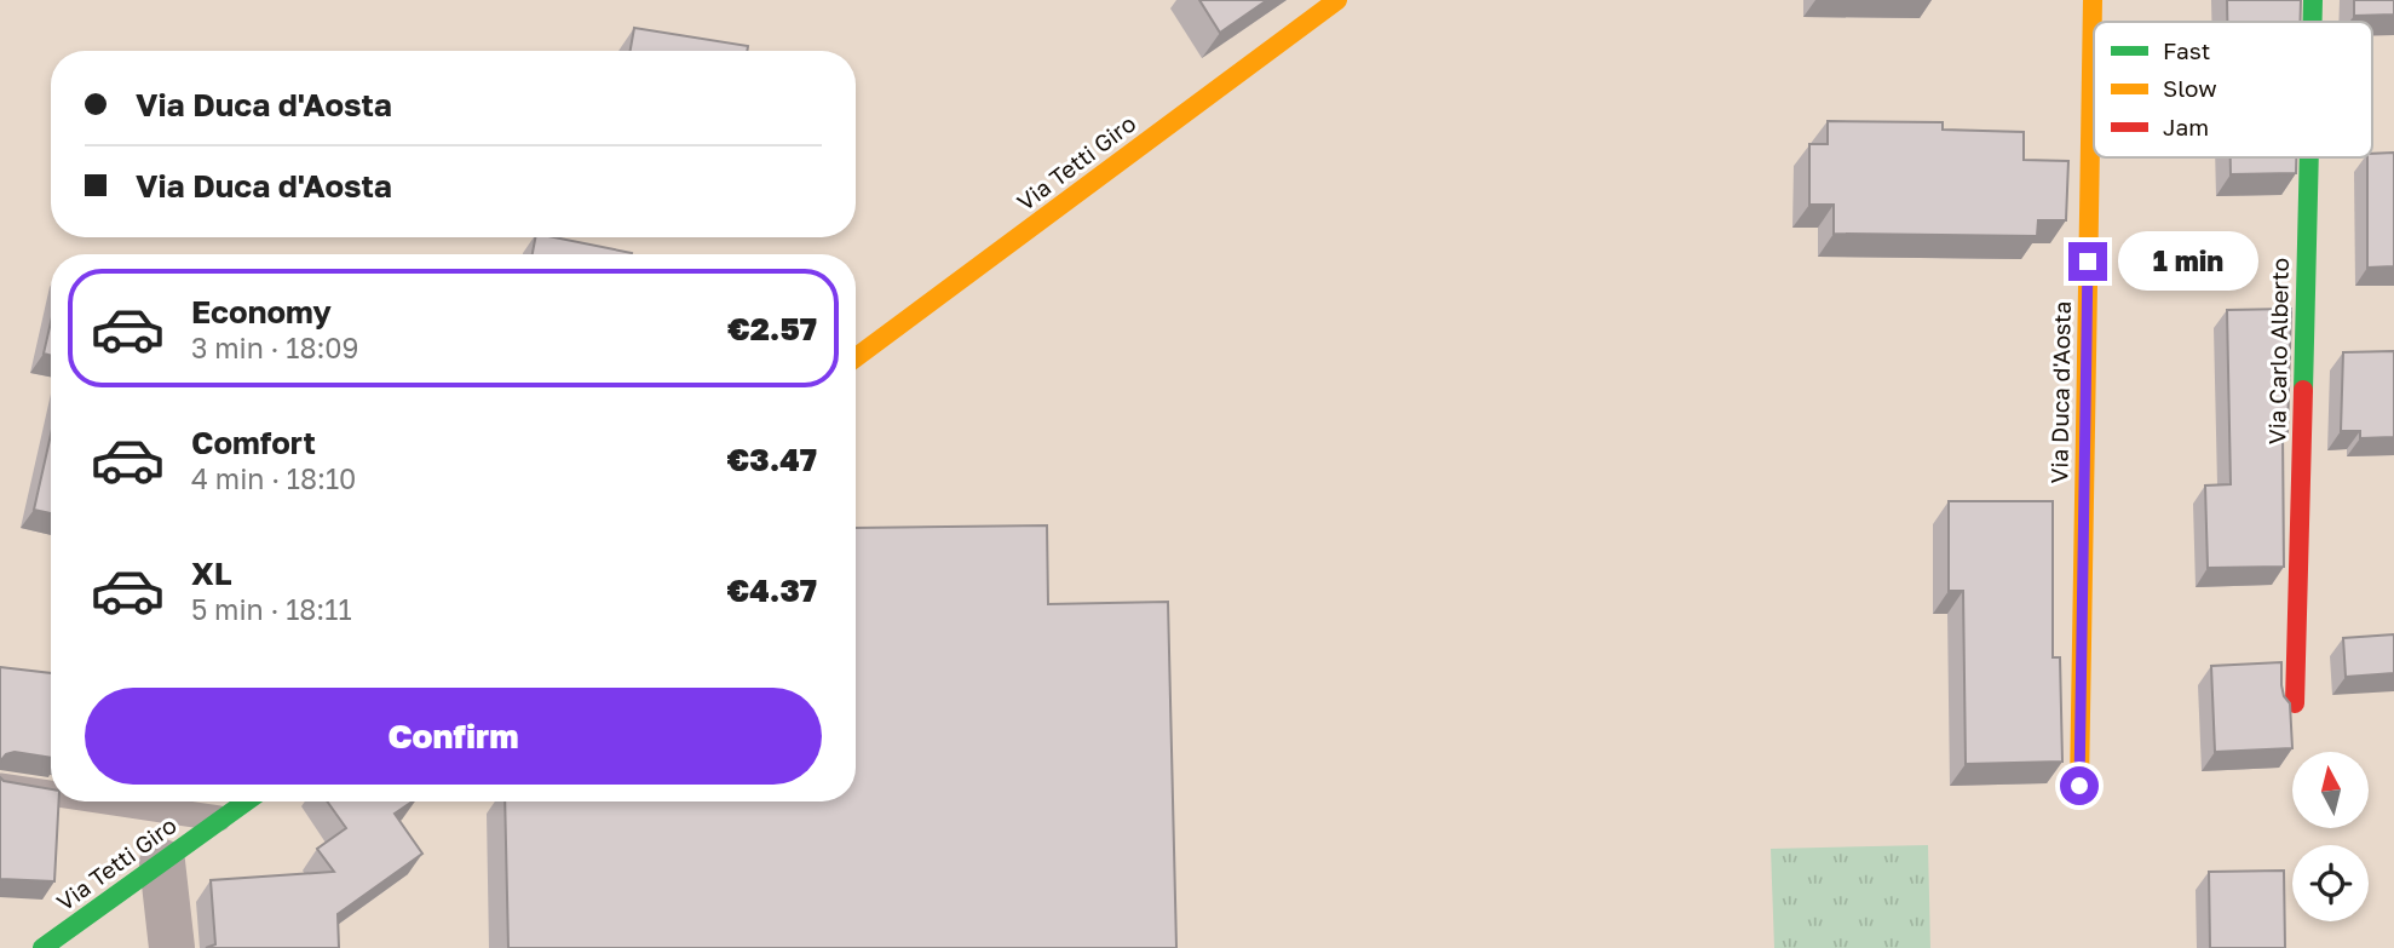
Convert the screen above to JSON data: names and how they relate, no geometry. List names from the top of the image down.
{
  "streets": {
    "street": ["Via Tetti Giro", "Via Carlo Alberto", "Via Duca d'Aosta"]
  },
  "legend": ["Fast", "Slow", "Jam"],
  "north": "top",
  "page": {
    "banner": ["Via Duca d'Aosta", "Via Duca d'Aosta"],
    "bubble": "1 min",
    "list": [
      {
        "name": "Economy",
        "note": "3 min · 18:09",
        "value": "€2.57"
      },
      {
        "name": "Comfort",
        "note": "4 min · 18:10",
        "value": "€3.47"
      },
      {
        "name": "XL",
        "note": "5 min · 18:11",
        "value": "€4.37"
      }
    ],
    "buttons": "Confirm"
  }
}
